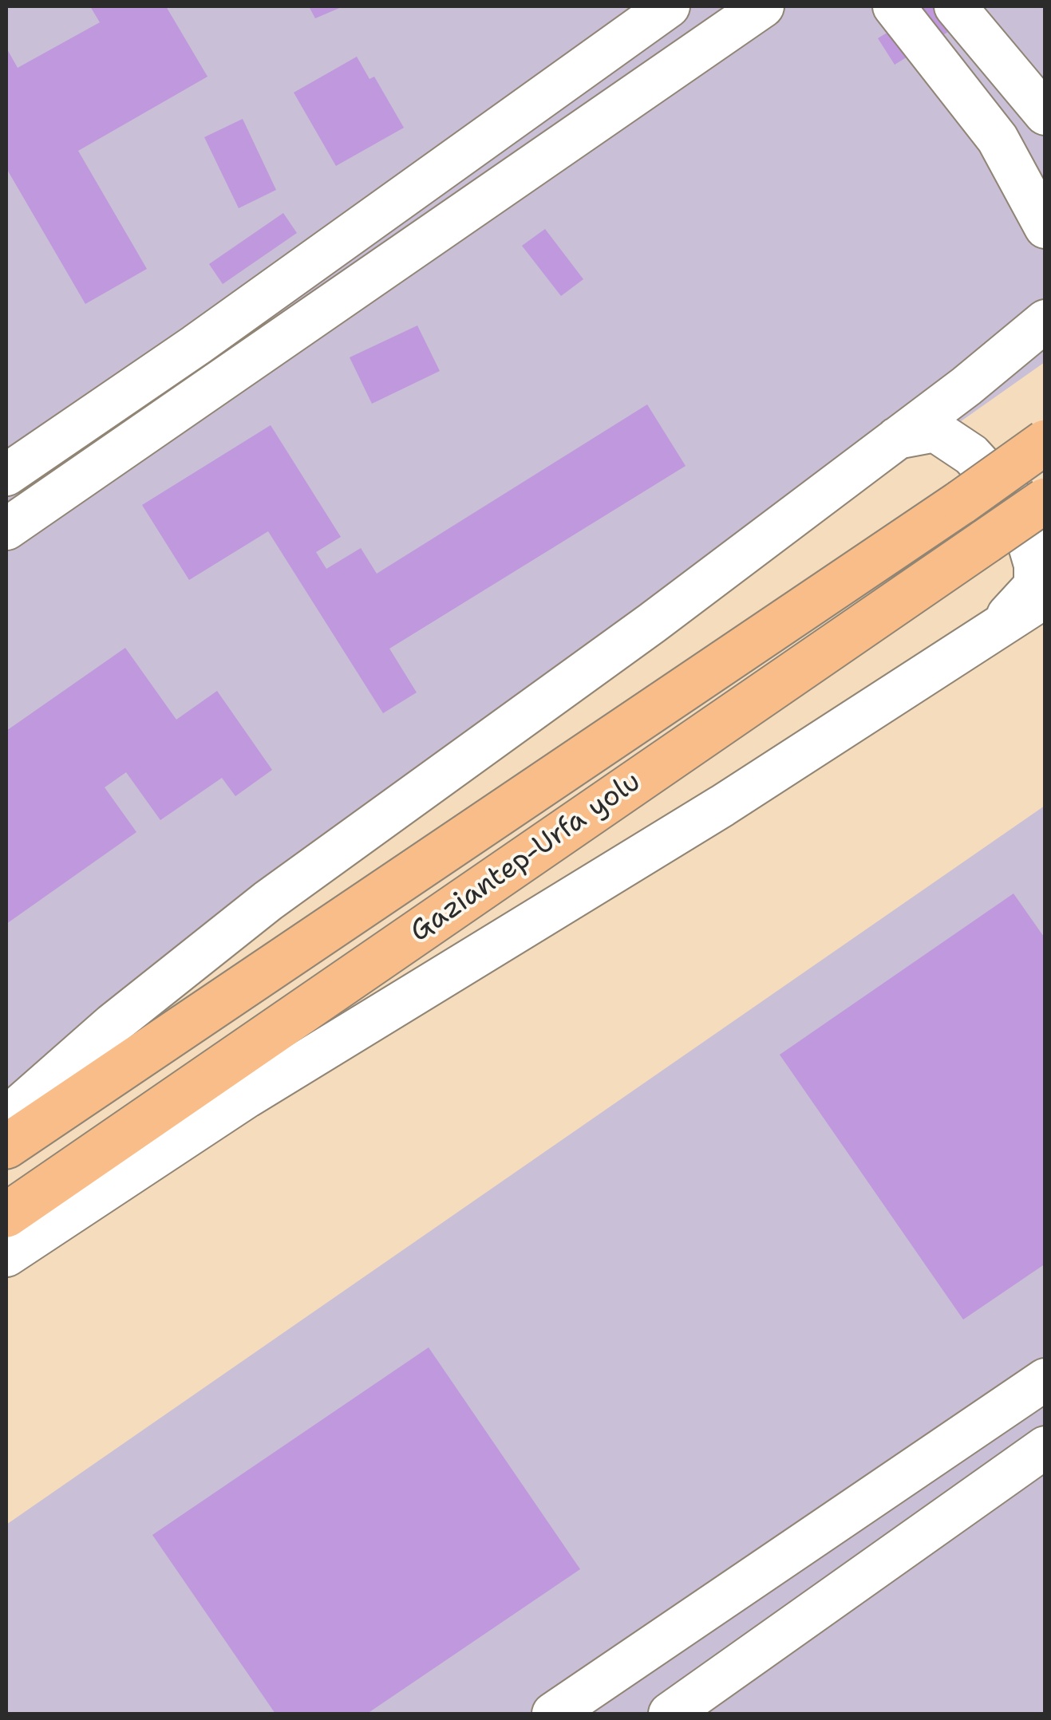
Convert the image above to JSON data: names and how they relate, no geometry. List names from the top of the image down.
{
  "streets": {
    "highway": ["Gaziantep-Urfa yolu"]
  }
}
